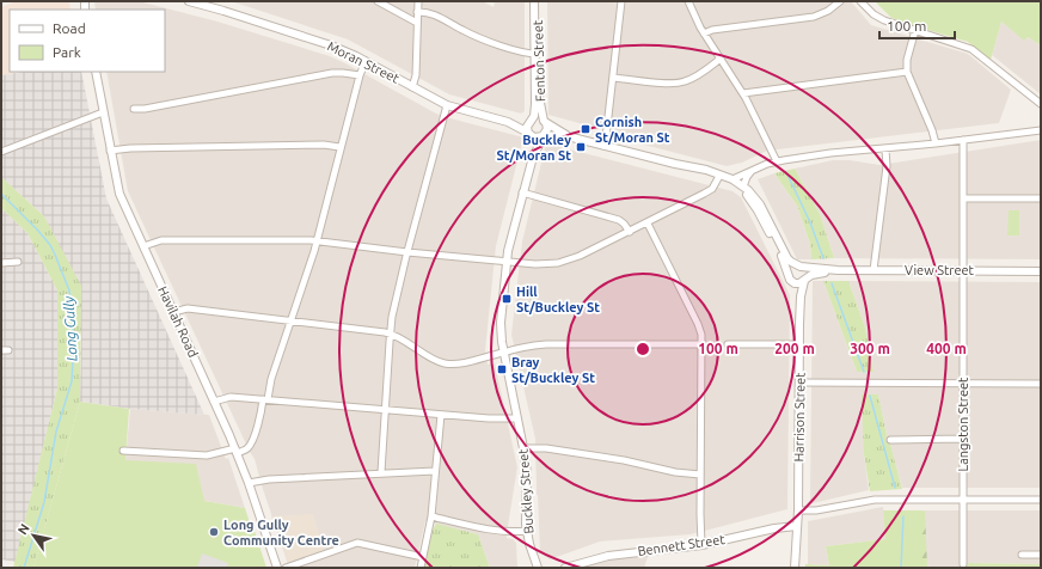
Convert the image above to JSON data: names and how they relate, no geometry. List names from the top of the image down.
{
  "streets": {
    "street": [
      "Fenton Street",
      "Moran Street",
      "View Street",
      "Havilah Road",
      "Harrison Street",
      "Langston Street",
      "Buckley Street",
      "Bennett Street"
    ]
  },
  "crossings": [
    ["Fenton Street", "Moran Street"],
    ["Fenton Street", "Buckley Street"],
    ["Moran Street", "Buckley Street"],
    ["View Street", "Harrison Street"],
    ["View Street", "Langston Street"],
    ["Harrison Street", "Bennett Street"]
  ],
  "water": ["Long Gully"],
  "places": {
    "transit": [
      "Cornish St/Moran St",
      "Buckley St/Moran St",
      "Hill St/Buckley St",
      "Bray St/Buckley St"
    ],
    "other": ["Long Gully Community Centre"]
  },
  "legend": ["Road", "Park"],
  "scale_bar": "100 m",
  "north": "top left",
  "rings": [
    "100 m",
    "200 m",
    "300 m",
    "400 m"
  ]
}
